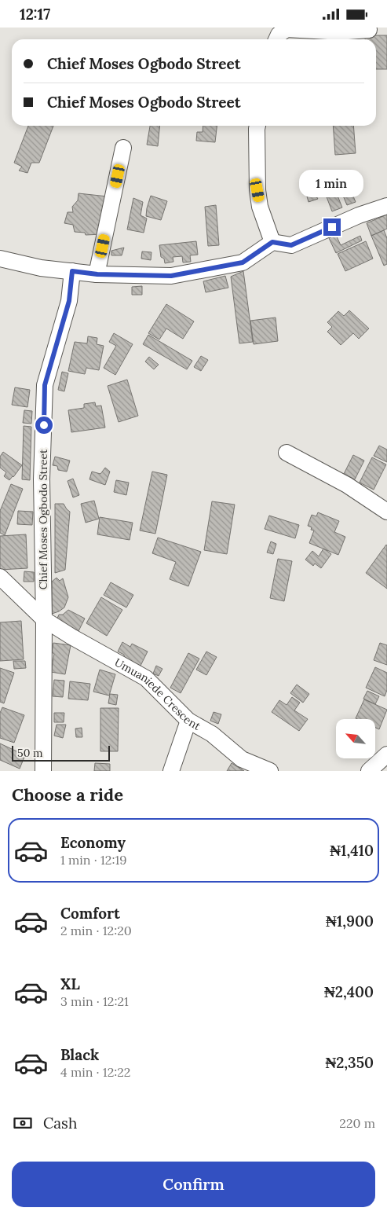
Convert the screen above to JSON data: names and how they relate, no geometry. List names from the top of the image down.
{
  "streets": {
    "street": ["Chief Moses Ogbodo Street", "Umuaniede Crescent"]
  },
  "crossings": [
    ["Chief Moses Ogbodo Street", "Umuaniede Crescent"]
  ],
  "scale_bar": "50 m",
  "north": "top left",
  "page": {
    "status": "12:17",
    "banner": ["Chief Moses Ogbodo Street", "Chief Moses Ogbodo Street"],
    "bubble": "1 min",
    "scale": "50 m",
    "heading": "Choose a ride",
    "list": [
      {
        "name": "Economy",
        "note": "1 min · 12:19",
        "value": "₦1,410"
      },
      {
        "name": "Comfort",
        "note": "2 min · 12:20",
        "value": "₦1,900"
      },
      {
        "name": "XL",
        "note": "3 min · 12:21",
        "value": "₦2,400"
      },
      {
        "name": "Black",
        "note": "4 min · 12:22",
        "value": "₦2,350"
      }
    ],
    "pay": ["Cash", "220 m"],
    "buttons": "Confirm"
  }
}
